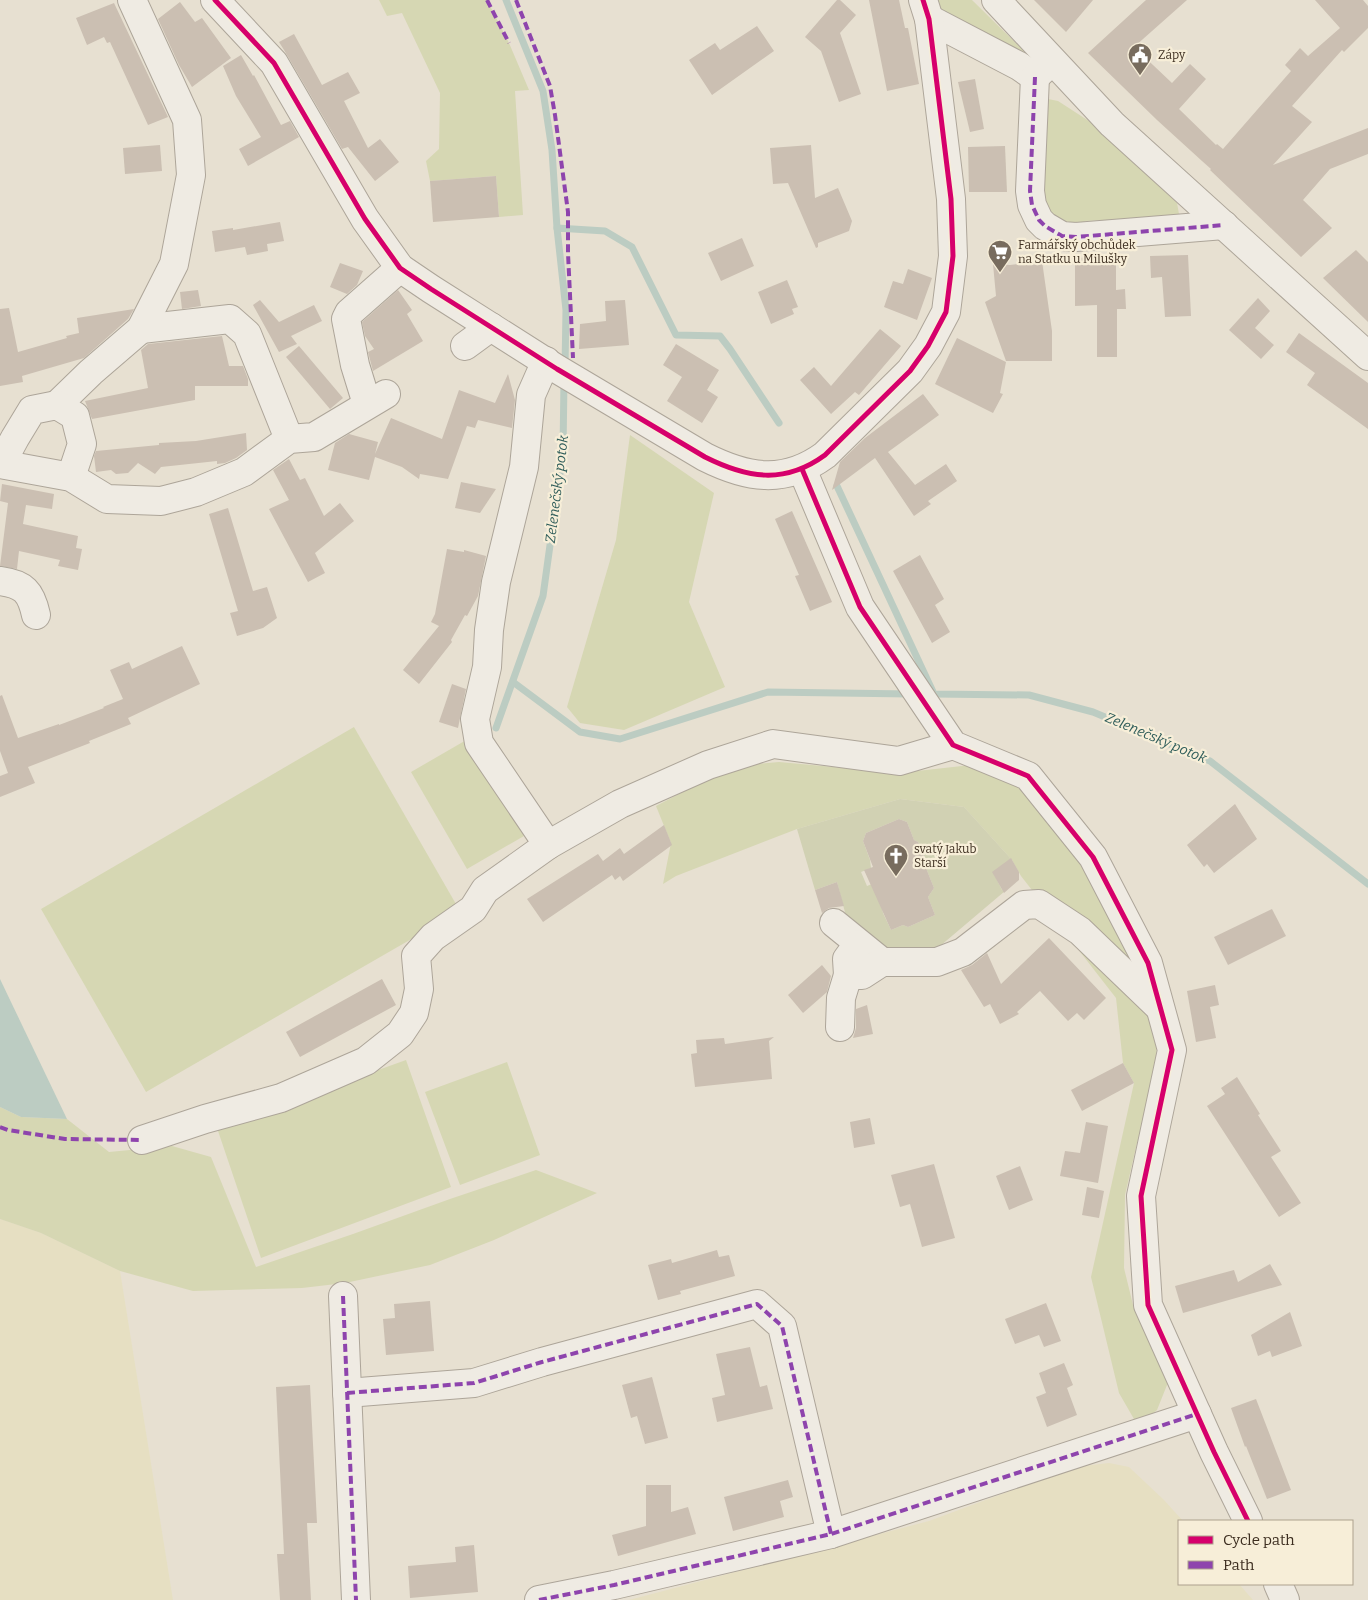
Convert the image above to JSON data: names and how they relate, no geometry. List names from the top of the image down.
{
  "water": ["Zelenečský potok"],
  "places": {
    "public building": ["Zápy"],
    "supermarket": ["Farmářský obchůdek na Statku u Milušky"],
    "church": ["svatý Jakub Starší"]
  },
  "legend": ["Cycle path", "Path"]
}
